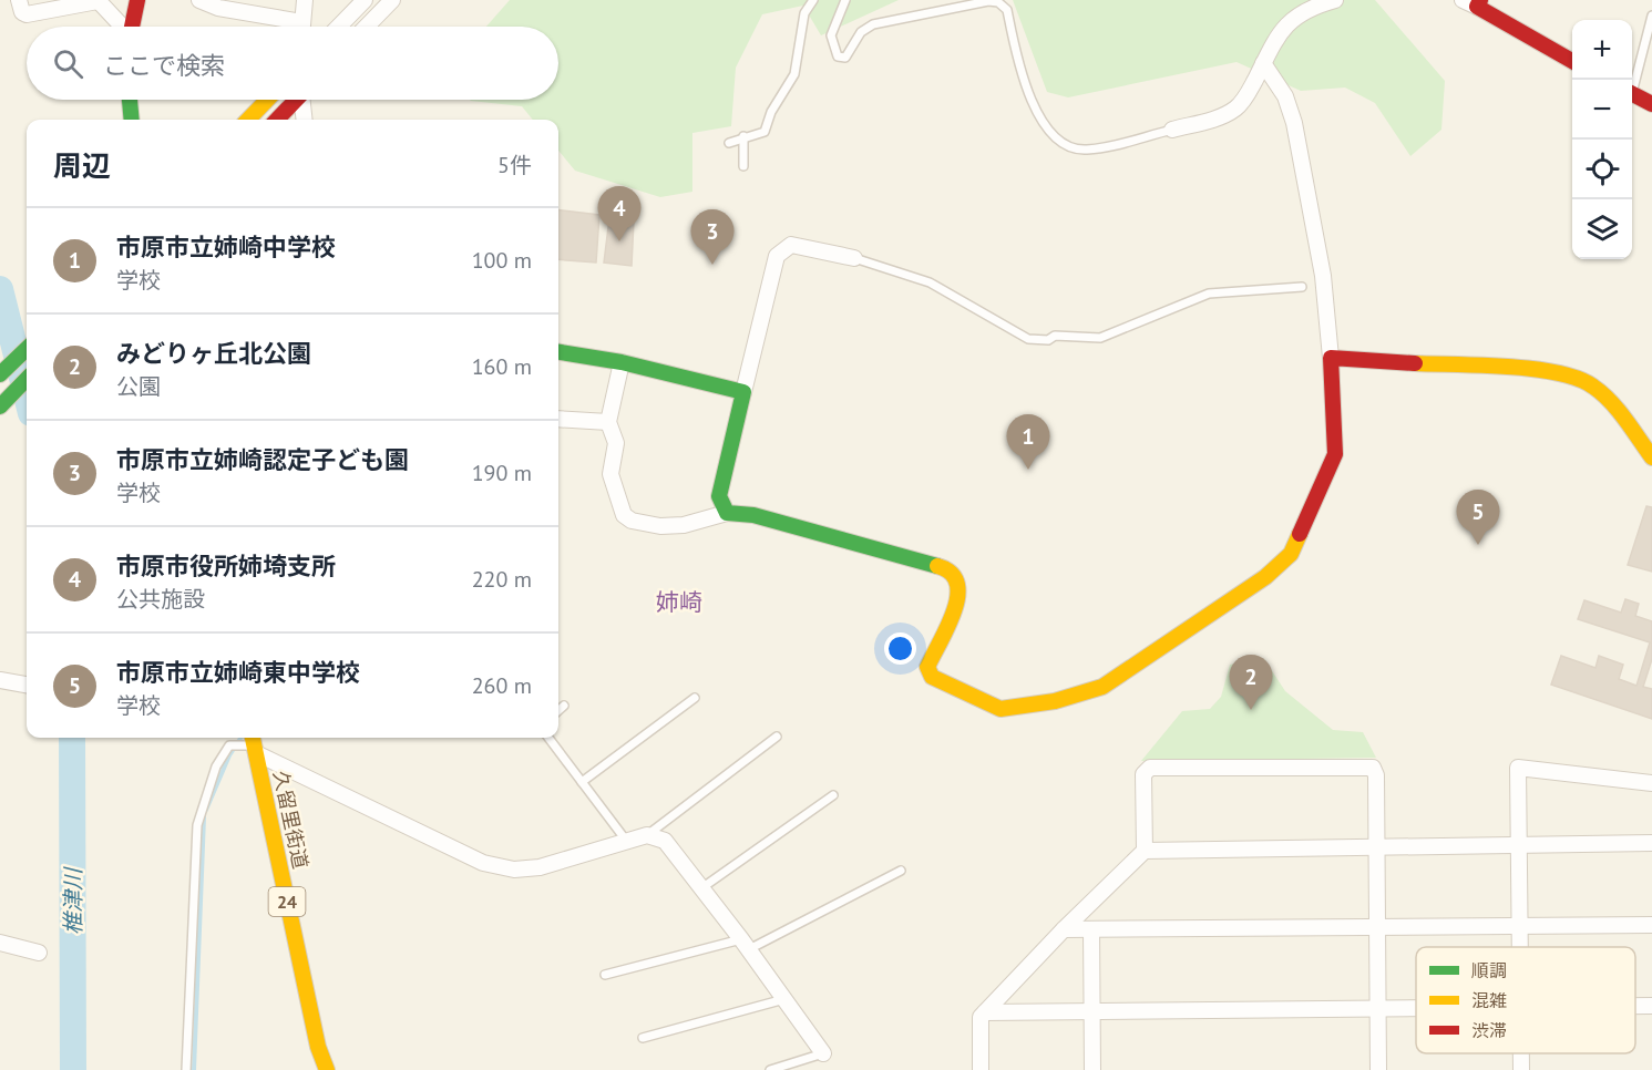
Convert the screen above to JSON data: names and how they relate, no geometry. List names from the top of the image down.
{
  "streets": {
    "street": ["久留里街道", "24"]
  },
  "districts": ["姉崎"],
  "water": ["椎津川"],
  "legend": ["順調", "混雑", "渋滞"],
  "page": {
    "map_buttons": ["+", "−"],
    "search": "ここで検索",
    "heading": ["周辺", "5件"],
    "pins": [
      "4",
      "3",
      "1",
      "5",
      "2"
    ],
    "list": [
      {
        "mark": "1",
        "name": "市原市立姉崎中学校",
        "note": "学校",
        "value": "100 m"
      },
      {
        "mark": "2",
        "name": "みどりヶ丘北公園",
        "note": "公園",
        "value": "160 m"
      },
      {
        "mark": "3",
        "name": "市原市立姉崎認定子ども園",
        "note": "学校",
        "value": "190 m"
      },
      {
        "mark": "4",
        "name": "市原市役所姉埼支所",
        "note": "公共施設",
        "value": "220 m"
      },
      {
        "mark": "5",
        "name": "市原市立姉崎東中学校",
        "note": "学校",
        "value": "260 m"
      }
    ]
  }
}
